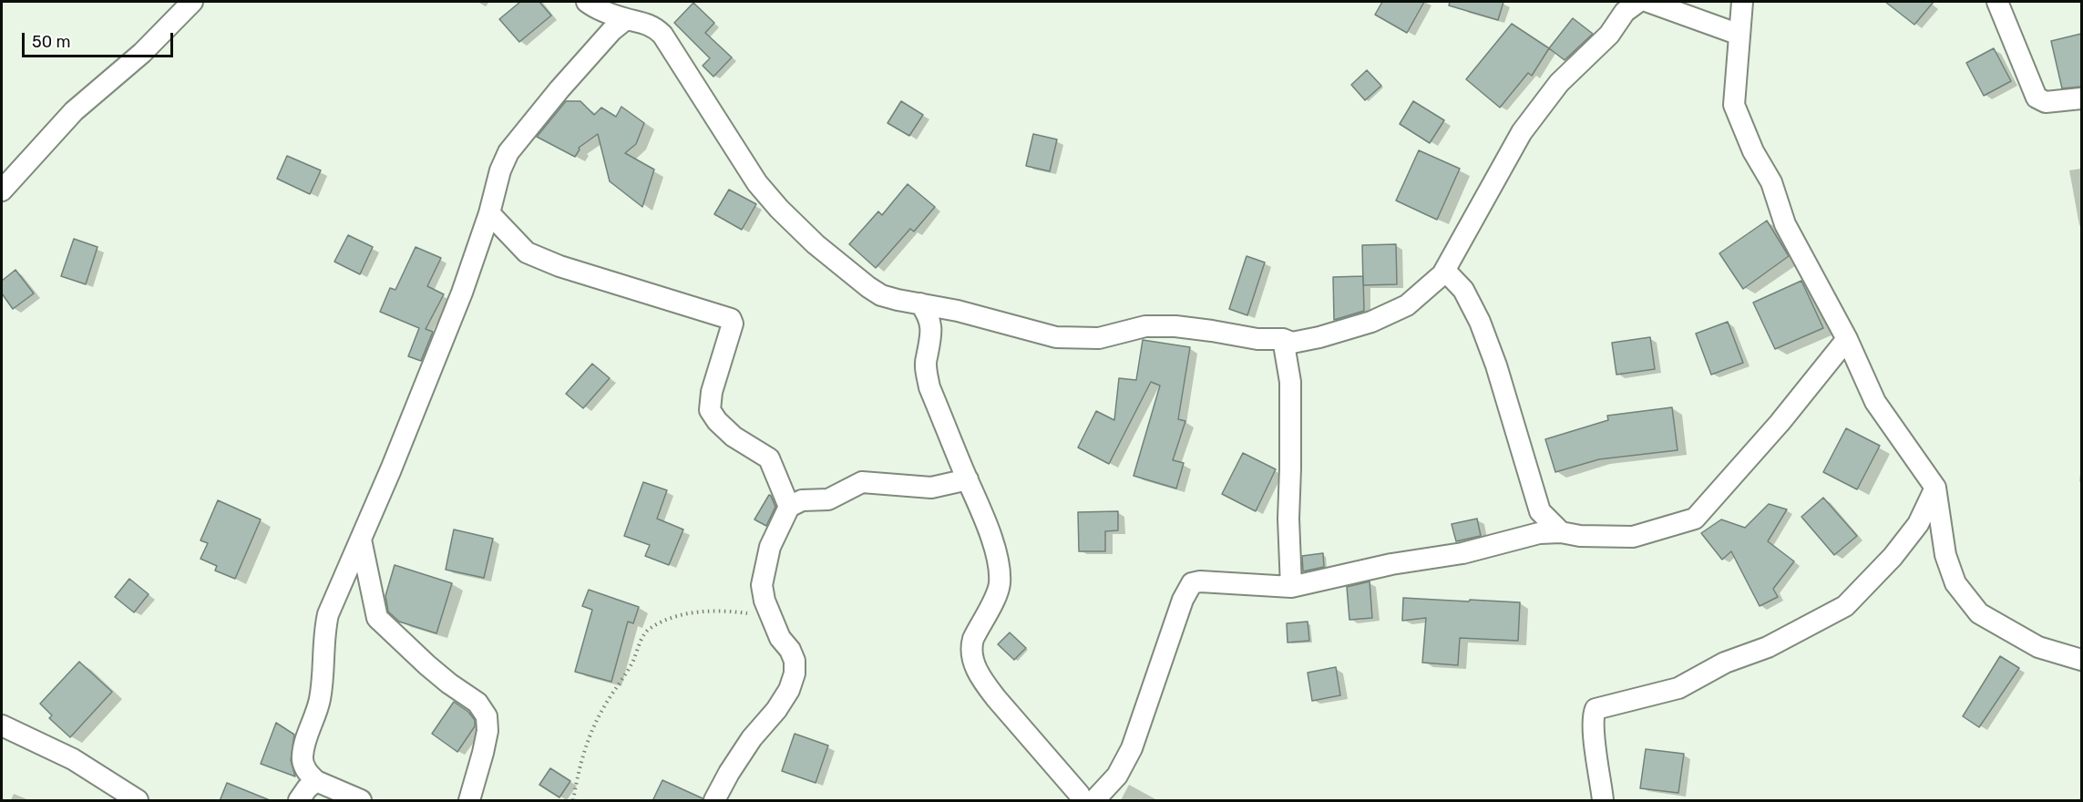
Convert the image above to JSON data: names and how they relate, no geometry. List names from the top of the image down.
{
  "scale_bar": "50 m"
}
